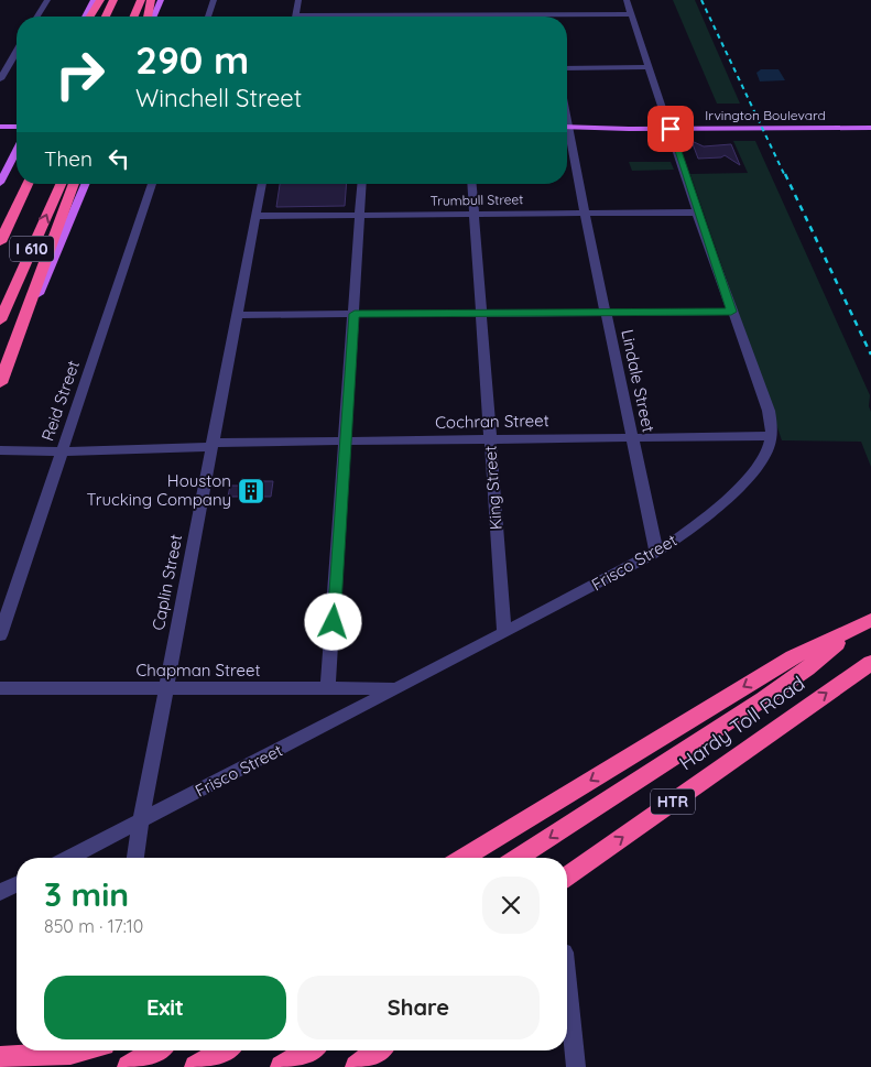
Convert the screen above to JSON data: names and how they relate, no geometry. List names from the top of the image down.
{
  "streets": {
    "highway": ["I 610", "Hardy Toll Road", "HTR"],
    "main road": ["Irvington Boulevard"],
    "street": [
      "Trumbull Street",
      "Lindale Street",
      "Reid Street",
      "Cochran Street",
      "King Street",
      "Frisco Street",
      "Caplin Street",
      "Chapman Street"
    ]
  },
  "crossings": [
    ["Irvington Boulevard", "Frisco Street"],
    ["Trumbull Street", "Lindale Street"],
    ["Trumbull Street", "King Street"],
    ["Trumbull Street", "Frisco Street"],
    ["Trumbull Street", "Caplin Street"],
    ["Lindale Street", "Cochran Street"],
    ["Lindale Street", "Frisco Street"],
    ["Reid Street", "Cochran Street"],
    ["Cochran Street", "King Street"],
    ["Cochran Street", "Frisco Street"],
    ["Cochran Street", "Caplin Street"],
    ["King Street", "Frisco Street"],
    ["Frisco Street", "Caplin Street"],
    ["Frisco Street", "Chapman Street"],
    ["Caplin Street", "Chapman Street"]
  ],
  "places": {
    "building": ["Houston Trucking Company"]
  },
  "page": {
    "turn": ["290 m", "Winchell Street"],
    "then": "Then",
    "heading": ["3 min", "850 m · 17:10"],
    "buttons": ["Exit", "Share"]
  }
}
